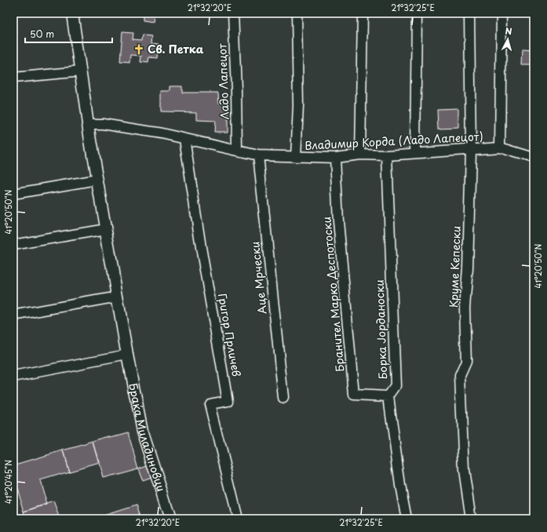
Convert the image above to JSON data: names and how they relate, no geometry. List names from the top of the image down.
{
  "streets": {
    "street": [
      "Ладо Лапецот",
      "Владимир Корда (Ладо Лапецот)",
      "Круме Кепески",
      "Аце Мрчески",
      "Бранител Марко Деспотоски",
      "Борка Јорданоски",
      "Григор Прличев",
      "Браќа Миладиновци"
    ]
  },
  "crossings": [
    ["Ладо Лапецот", "Владимир Корда (Ладо Лапецот)"],
    ["Владимир Корда (Ладо Лапецот)", "Круме Кепески"],
    ["Владимир Корда (Ладо Лапецот)", "Аце Мрчески"],
    ["Владимир Корда (Ладо Лапецот)", "Бранител Марко Деспотоски"],
    ["Владимир Корда (Ладо Лапецот)", "Борка Јорданоски"],
    ["Владимир Корда (Ладо Лапецот)", "Григор Прличев"],
    ["Владимир Корда (Ладо Лапецот)", "Браќа Миладиновци"],
    ["Бранител Марко Деспотоски", "Борка Јорданоски"]
  ],
  "places": {
    "church": ["Св. Петка"]
  },
  "scale_bar": "50 m",
  "north": "top",
  "coordinates": [
    "21°32'20\"E",
    "21°32'25\"E",
    "41°20'50\"N",
    "41°20'45\"N"
  ]
}
